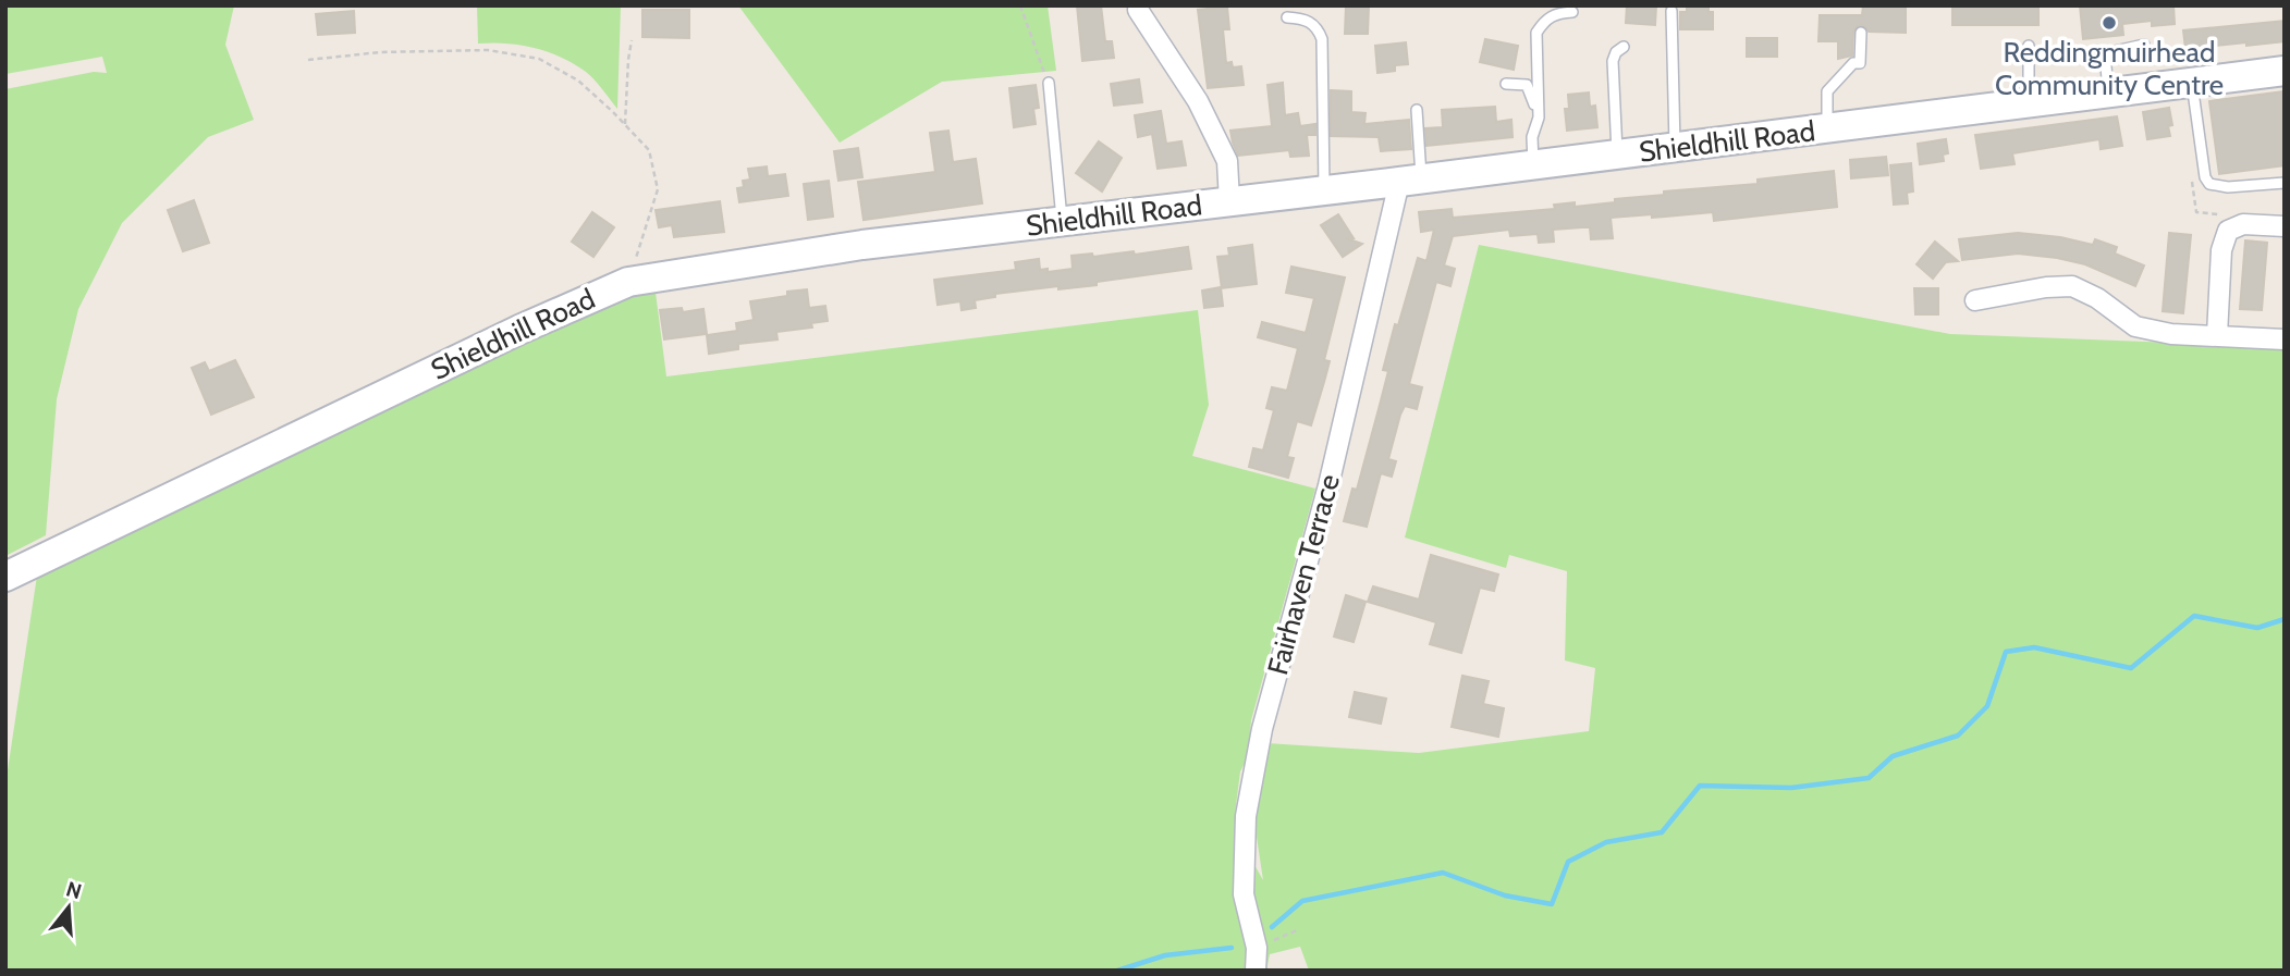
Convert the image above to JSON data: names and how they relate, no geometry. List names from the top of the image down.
{
  "streets": {
    "main road": ["Shieldhill Road"],
    "street": ["Fairhaven Terrace"]
  },
  "crossings": [
    ["Shieldhill Road", "Fairhaven Terrace"]
  ],
  "places": ["Reddingmuirhead Community Centre"],
  "north": "top"
}
